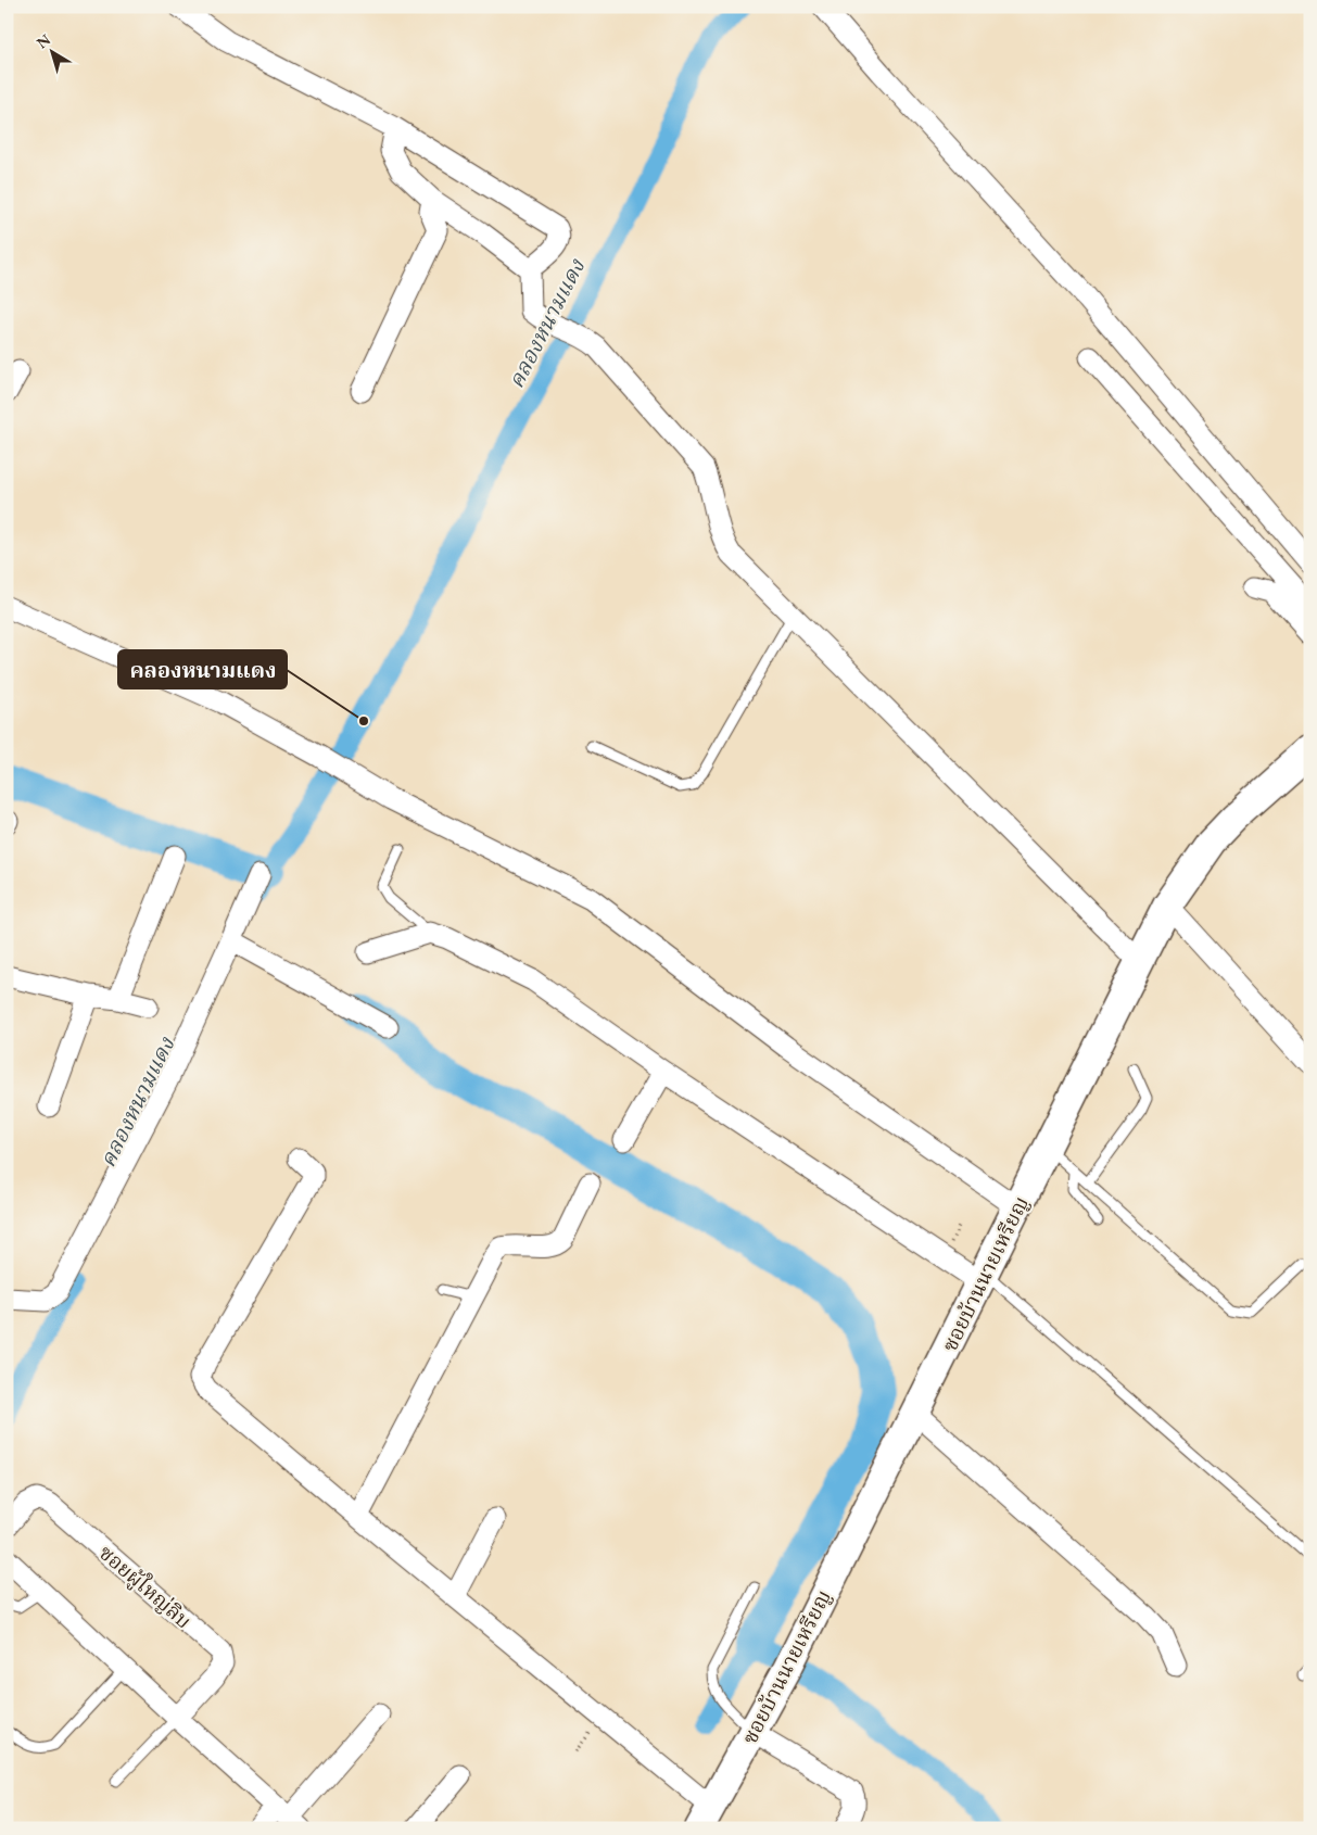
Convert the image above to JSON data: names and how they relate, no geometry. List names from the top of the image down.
{
  "streets": {
    "street": ["ซอยบ้านนายเหรียญ", "ซอยผู้ใหญ่ลิบ"]
  },
  "water": ["คลองหนามแดง"],
  "places": ["คลองหนามแดง"],
  "north": "top left"
}
